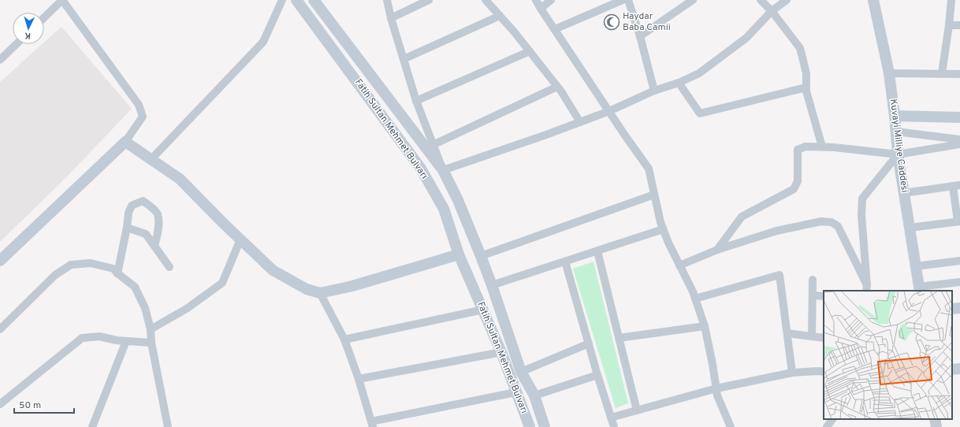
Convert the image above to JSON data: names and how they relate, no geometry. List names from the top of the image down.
{
  "streets": {
    "main road": ["Fatih Sultan Mehmet Bulvarı", "Kuvayi Milliye Caddesi"]
  },
  "places": {
    "mosque": ["Haydar Baba Camii"]
  },
  "scale_bar": "50 m",
  "north": "bottom"
}
